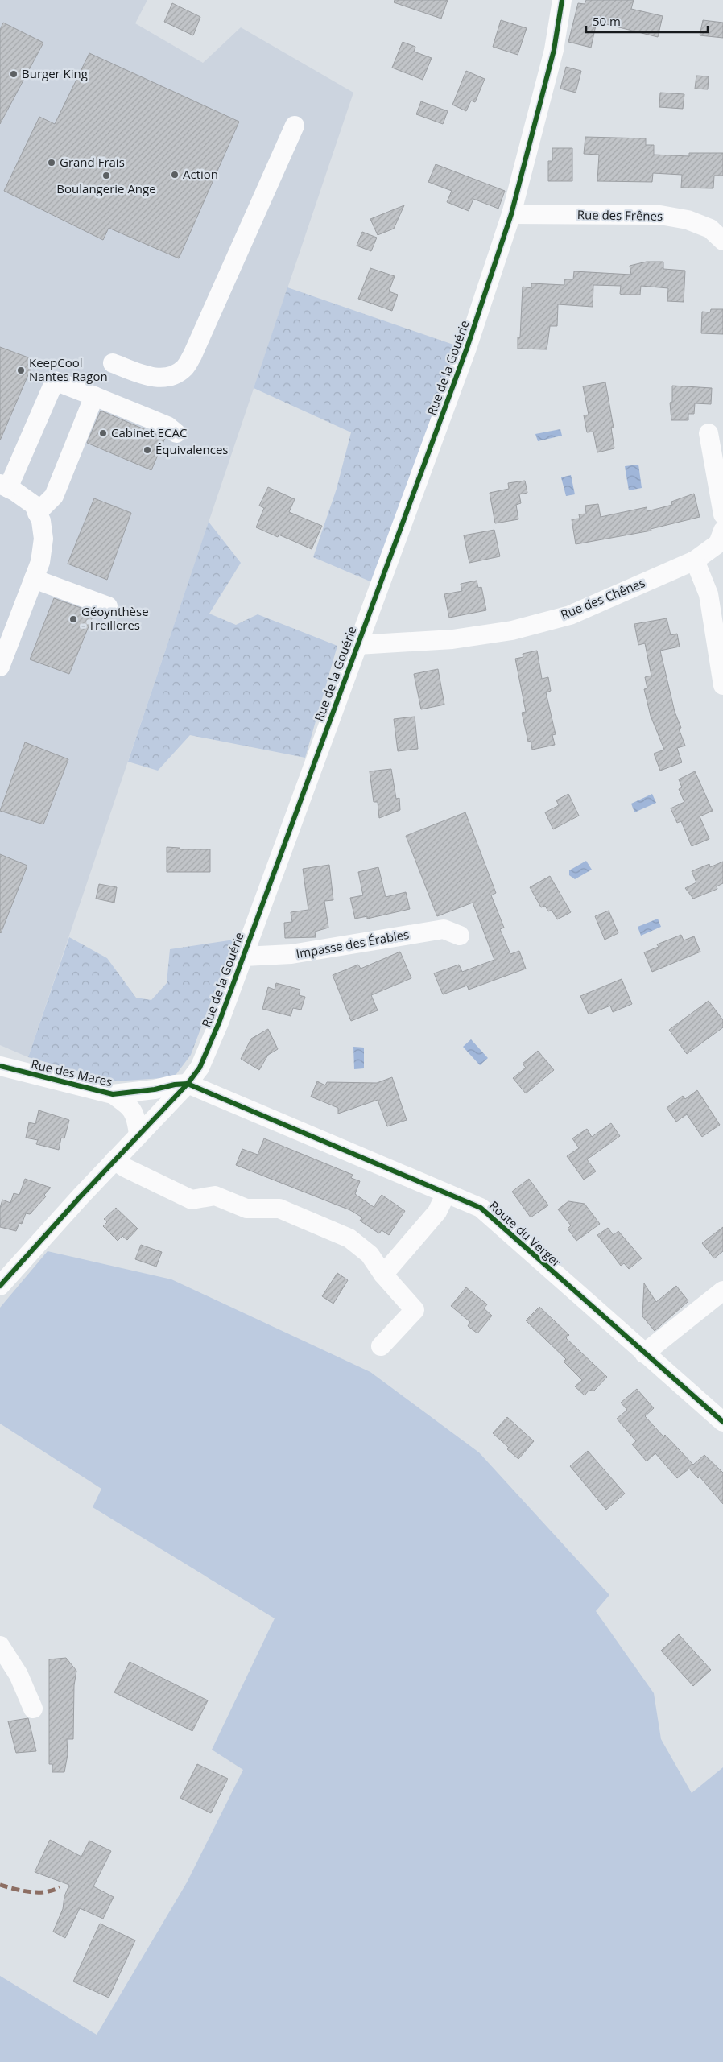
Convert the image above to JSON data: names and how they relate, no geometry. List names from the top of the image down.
{
  "streets": {
    "street": [
      "Rue des Frênes",
      "Rue de la Gouérie",
      "Rue des Chênes",
      "Impasse des Érables",
      "Rue des Mares",
      "Route du Verger"
    ]
  },
  "crossings": [
    ["Rue des Frênes", "Rue de la Gouérie"],
    ["Rue de la Gouérie", "Rue des Chênes"],
    ["Rue de la Gouérie", "Impasse des Érables"],
    ["Rue de la Gouérie", "Rue des Mares"],
    ["Rue de la Gouérie", "Route du Verger"],
    ["Rue des Mares", "Route du Verger"]
  ],
  "places": [
    "Burger King",
    "Grand Frais",
    "Action",
    "Boulangerie Ange",
    "KeepCool Nantes Ragon",
    "Cabinet ECAC",
    "Équivalences",
    "Géoynthèse - Treilleres"
  ],
  "scale_bar": "50 m"
}
